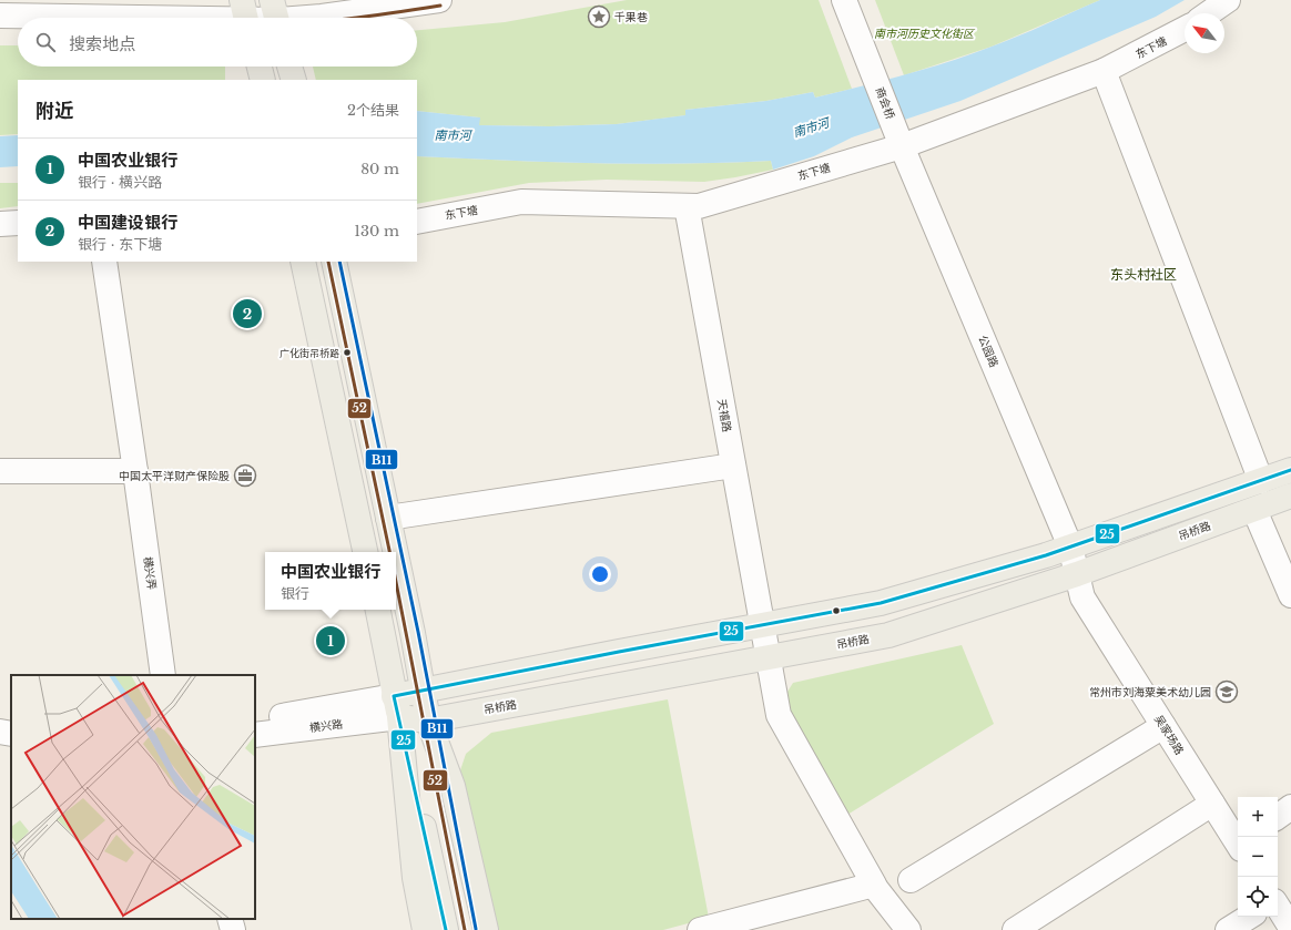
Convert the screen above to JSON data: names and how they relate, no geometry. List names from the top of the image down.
{
  "streets": {
    "main road": ["吊桥路"],
    "street": [
      "东下塘",
      "商会桥",
      "公园路",
      "天禧路",
      "横兴弄",
      "横兴路",
      "吴家场路"
    ]
  },
  "crossings": [
    ["东下塘", "商会桥"],
    ["东下塘", "公园路"],
    ["东下塘", "天禧路"],
    ["商会桥", "公园路"],
    ["公园路", "吊桥路"],
    ["公园路", "吴家场路"],
    ["天禧路", "吊桥路"],
    ["吊桥路", "横兴路"],
    ["吊桥路", "吴家场路"]
  ],
  "districts": ["东头村社区"],
  "water": ["南市河"],
  "parks": ["南市河历史文化街区"],
  "places": {
    "place": ["千果巷"],
    "other": ["广化街吊桥路"],
    "office": ["中国太平洋财产保险股"],
    "school or university": ["常州市刘海粟美术幼儿园"]
  },
  "lines": ["transit line 52", "transit line B11", "transit line 25"],
  "north": "top left",
  "page": {
    "search": "搜索地点",
    "heading": ["附近", "2个结果"],
    "list": [
      {
        "mark": "1",
        "name": "中国农业银行",
        "note": "银行 · 横兴路",
        "value": "80 m"
      },
      {
        "mark": "2",
        "name": "中国建设银行",
        "note": "银行 · 东下塘",
        "value": "130 m"
      }
    ],
    "pins": ["2", "1"],
    "popup": ["中国农业银行", "银行"],
    "map_buttons": ["+", "−"]
  }
}
